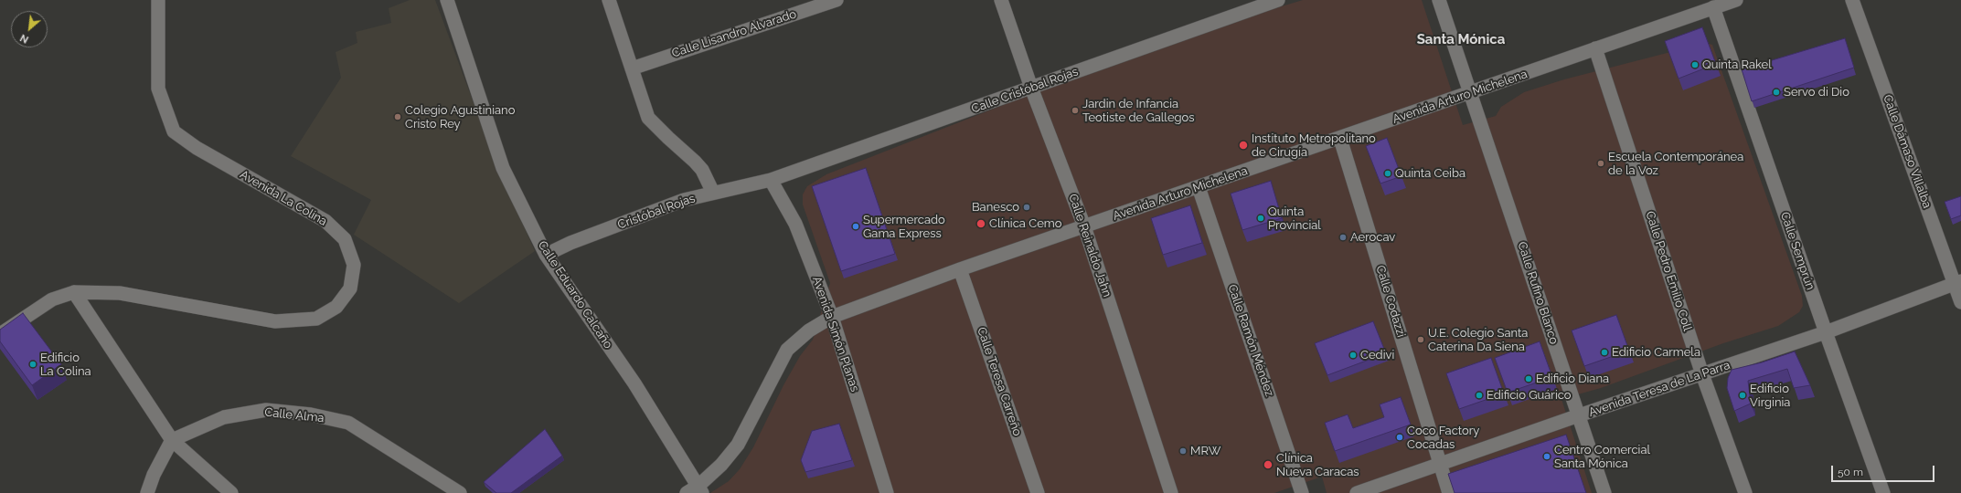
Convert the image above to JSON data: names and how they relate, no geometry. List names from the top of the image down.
{
  "streets": {
    "street": [
      "Calle Lisandro Alvarado",
      "Calle Cristóbal Rojas",
      "Avenida Arturo Michelena",
      "Calle Dámaso Villalba",
      "Avenida La Colina",
      "Cristóbal Rojas",
      "Calle Reinaldo Jahn",
      "Calle Semprún",
      "Calle Pedro Emilio Coll",
      "Calle Rufino Blanco",
      "Calle Eduardo Calcaño",
      "Calle Codazzi",
      "Avenida Simón Planas",
      "Calle Ramón Méndez",
      "Calle Teresa Carreño",
      "Avenida Teresa de La Parra",
      "Calle Alma"
    ]
  },
  "crossings": [
    ["Calle Cristóbal Rojas", "Cristóbal Rojas"],
    ["Calle Cristóbal Rojas", "Calle Reinaldo Jahn"],
    ["Calle Cristóbal Rojas", "Avenida Simón Planas"],
    ["Avenida Arturo Michelena", "Calle Reinaldo Jahn"],
    ["Avenida Arturo Michelena", "Calle Semprún"],
    ["Avenida Arturo Michelena", "Calle Pedro Emilio Coll"],
    ["Avenida Arturo Michelena", "Calle Rufino Blanco"],
    ["Avenida Arturo Michelena", "Calle Eduardo Calcaño"],
    ["Avenida Arturo Michelena", "Calle Codazzi"],
    ["Avenida Arturo Michelena", "Avenida Simón Planas"],
    ["Avenida Arturo Michelena", "Calle Ramón Méndez"],
    ["Avenida Arturo Michelena", "Calle Teresa Carreño"],
    ["Calle Dámaso Villalba", "Avenida Teresa de La Parra"],
    ["Cristóbal Rojas", "Calle Eduardo Calcaño"],
    ["Cristóbal Rojas", "Avenida Simón Planas"],
    ["Calle Semprún", "Avenida Teresa de La Parra"],
    ["Calle Pedro Emilio Coll", "Avenida Teresa de La Parra"],
    ["Calle Rufino Blanco", "Avenida Teresa de La Parra"],
    ["Calle Codazzi", "Avenida Teresa de La Parra"]
  ],
  "districts": ["Santa Mónica"],
  "places": [
    "Quinta Rakel",
    "Servo di Dio",
    "Jardin de Infancia Teotiste de Gallegos",
    "Colegio Agustiniano Cristo Rey",
    "Instituto Metropolitano de Cirugía",
    "Escuela Contemporánea de la Voz",
    "Quinta Ceiba",
    "Banesco",
    "Quinta Provincial",
    "Clínica Cemo",
    "Supermercado Gama Express",
    "Aerocav",
    "U.E. Colegio Santa Caterina Da Siena",
    "Edificio Carmela",
    "Cedivi",
    "Edificio La Colina",
    "Edificio Diana",
    "Edificio Guárico",
    "Edificio Virginia",
    "Coco Factory Cocadas",
    "MRW",
    "Centro Comercial Santa Mónica",
    "Clínica Nueva Caracas"
  ],
  "scale_bar": "50 m",
  "north": "bottom left"
}
